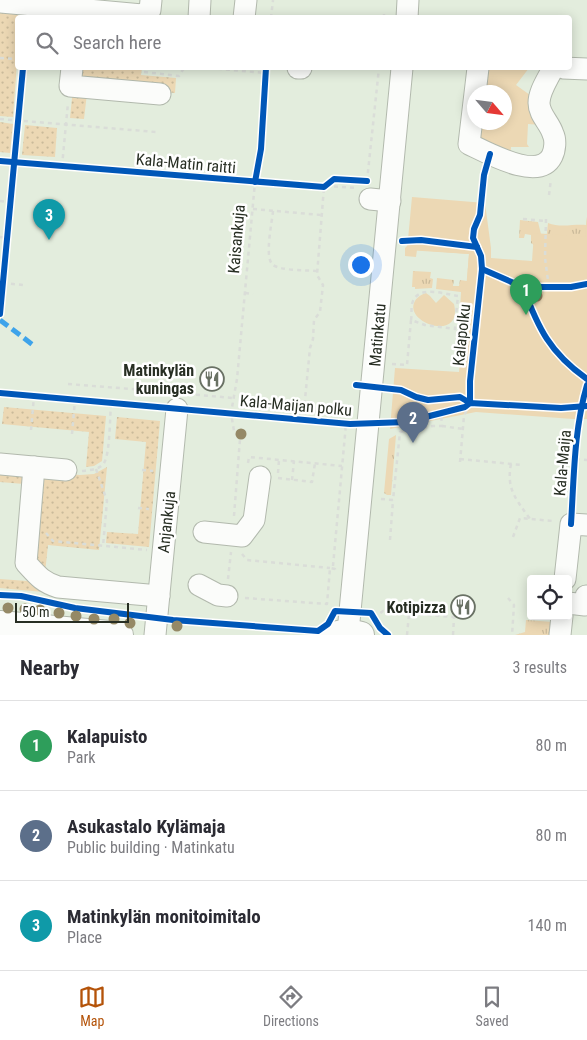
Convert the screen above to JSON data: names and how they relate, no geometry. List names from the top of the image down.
{
  "streets": {
    "street": ["Matinkatu", "Anjankuja"],
    "path": ["Kaisankuja"],
    "cycle path": [
      "Kala-Matin raitti",
      "Kalapolku",
      "Kala-Maijan polku",
      "Kala-Maija"
    ]
  },
  "crossings": [
    ["Kala-Matin raitti", "Kaisankuja"],
    ["Kaisankuja", "Kala-Maijan polku"]
  ],
  "places": {
    "restaurant": ["Matinkylän kuningas", "Kotipizza"]
  },
  "scale_bar": "50 m",
  "north": "bottom right",
  "page": {
    "search": "Search here",
    "pins": ["3", "1", "2"],
    "scale": "50 m",
    "heading": ["Nearby", "3 results"],
    "list": [
      {
        "mark": "1",
        "name": "Kalapuisto",
        "note": "Park",
        "value": "80 m"
      },
      {
        "mark": "2",
        "name": "Asukastalo Kylämaja",
        "note": "Public building · Matinkatu",
        "value": "80 m"
      },
      {
        "mark": "3",
        "name": "Matinkylän monitoimitalo",
        "note": "Place",
        "value": "140 m"
      }
    ],
    "nav": ["Map", "Directions", "Saved"]
  }
}
